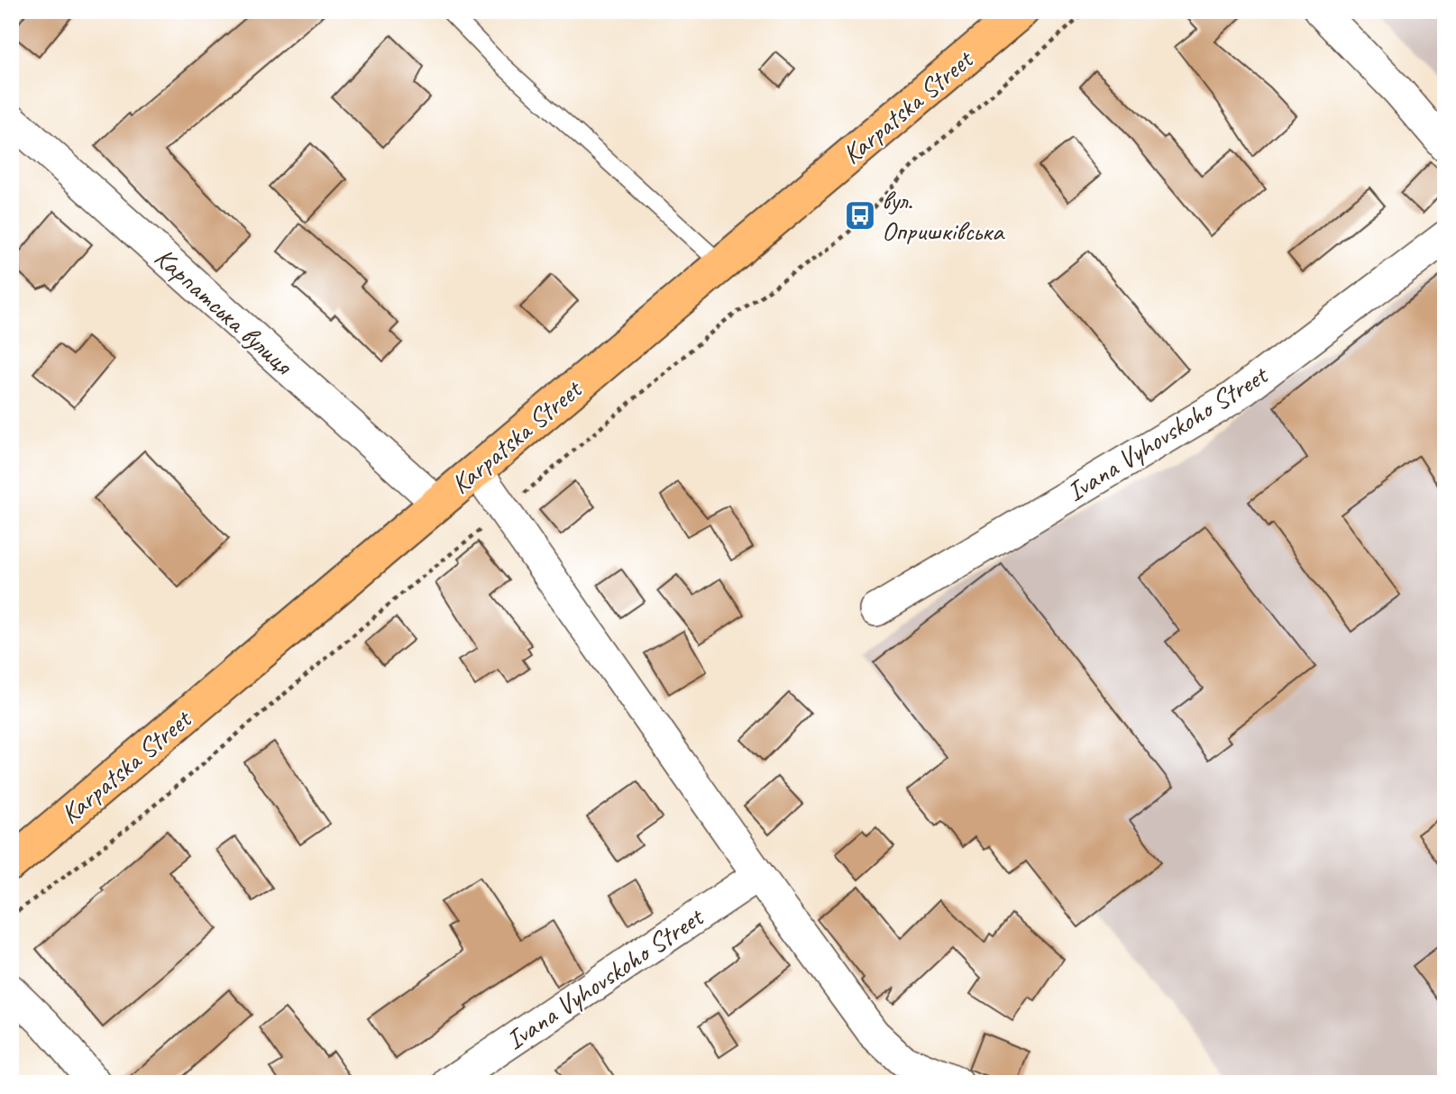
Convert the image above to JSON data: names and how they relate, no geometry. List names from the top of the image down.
{
  "streets": {
    "main road": ["Karpatska Street"],
    "street": ["Ivana Vyhovskoho Street"]
  },
  "places": {
    "bus stop": ["вул. Опришківська"]
  }
}
